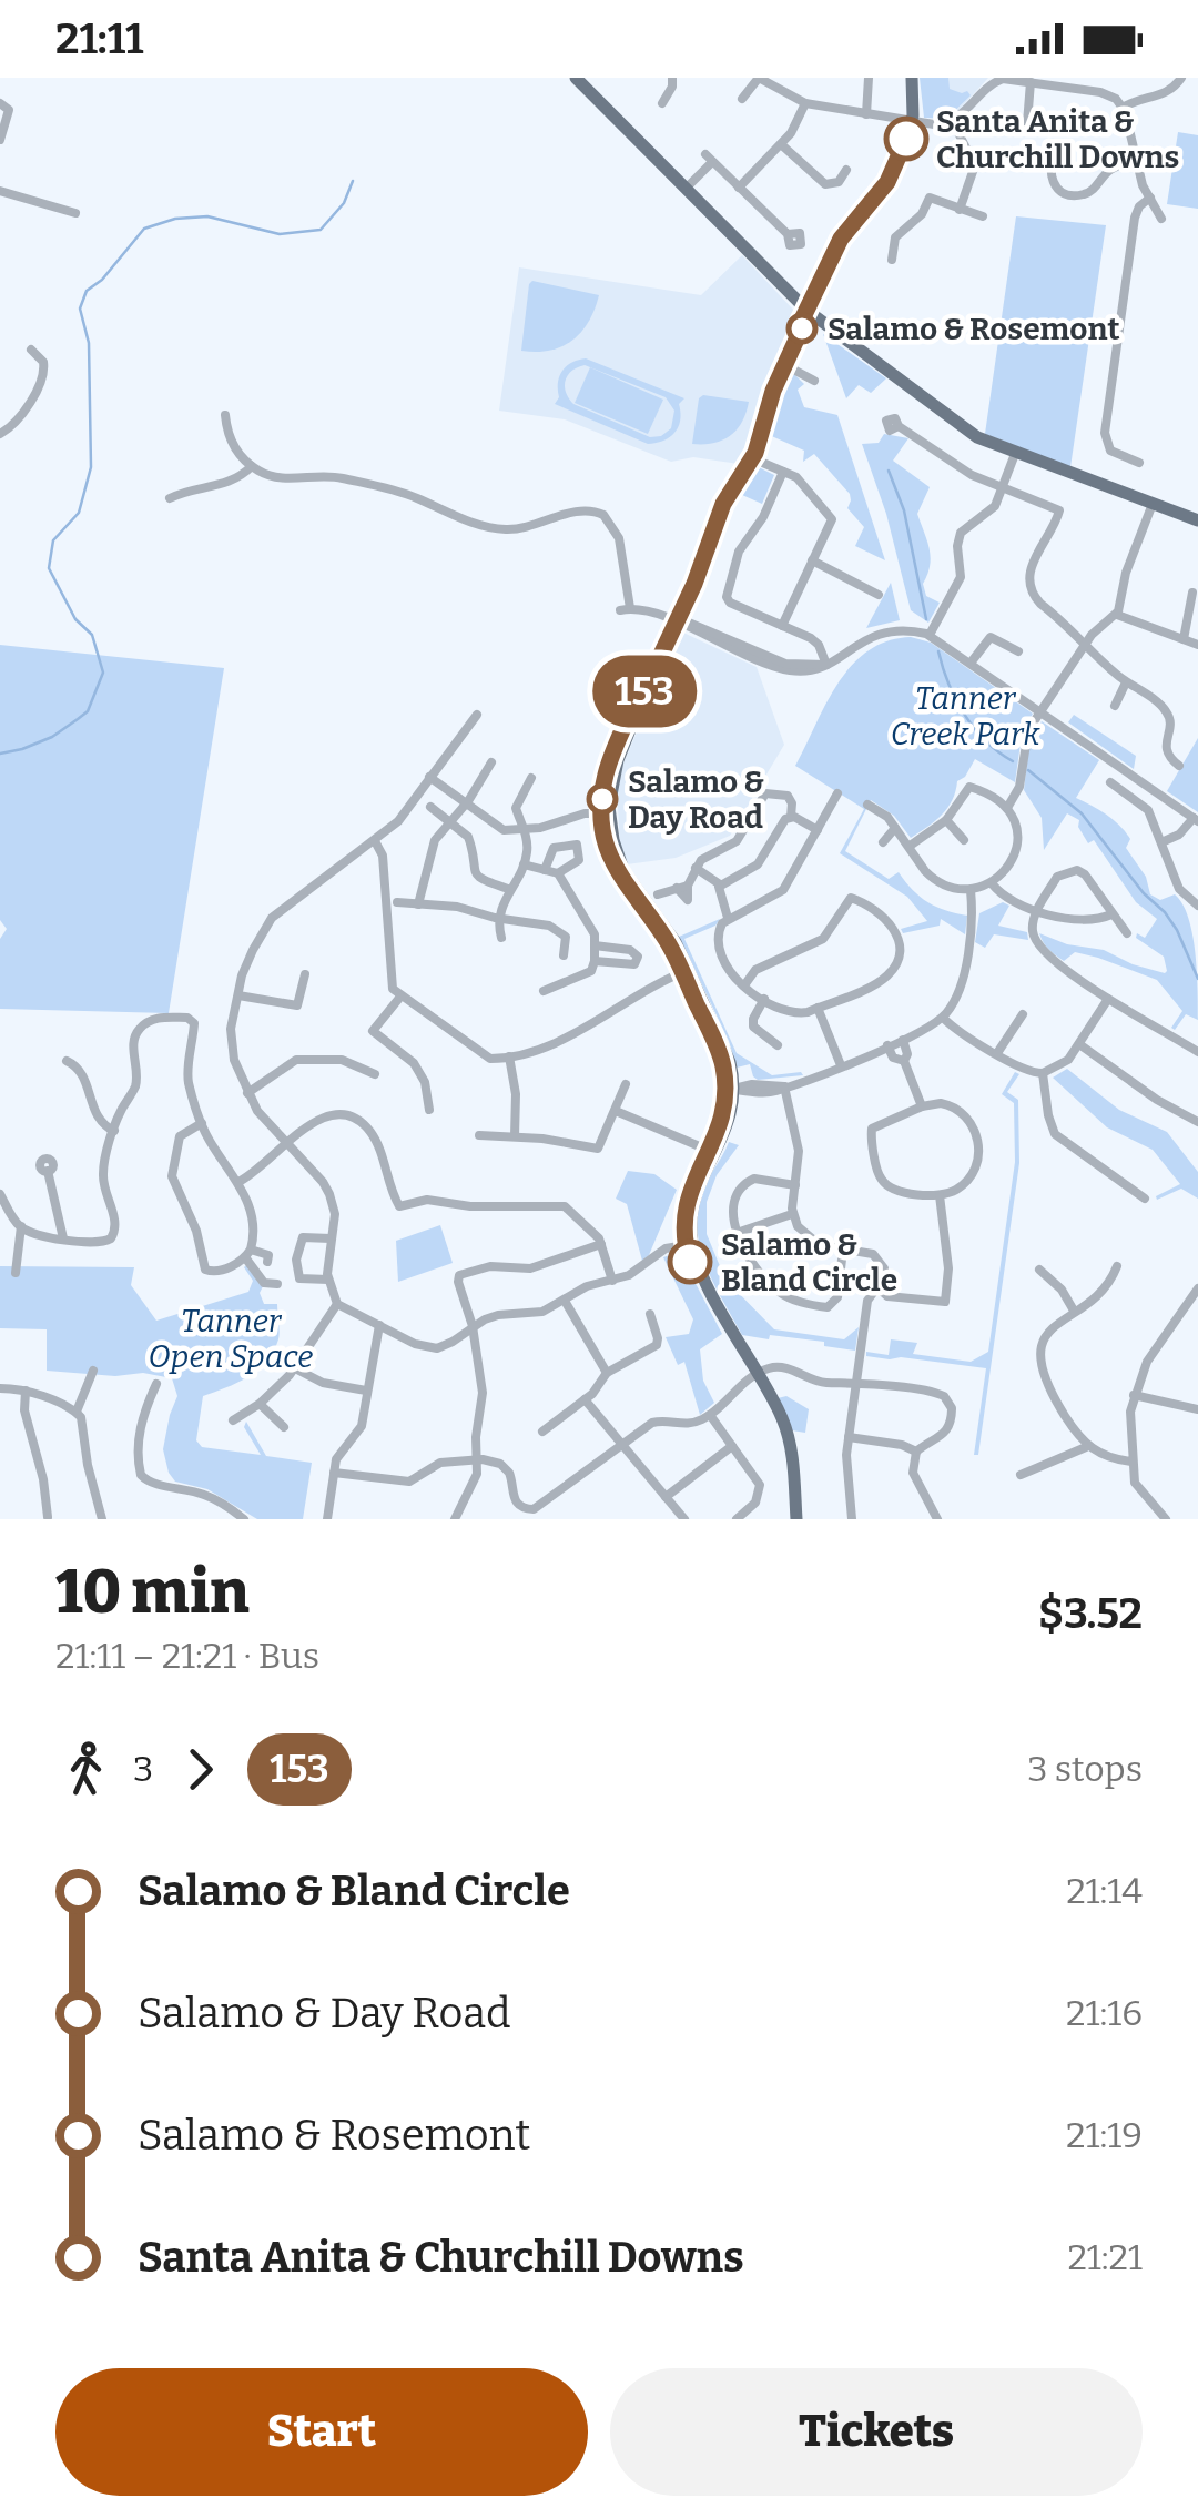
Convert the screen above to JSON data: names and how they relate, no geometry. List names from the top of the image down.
{
  "parks": ["Tanner Creek Park", "Tanner Open Space"],
  "places": [
    "Santa Anita & Churchill Downs",
    "Salamo & Rosemont",
    "Salamo & Day Road",
    "Salamo & Bland Circle"
  ],
  "lines": ["bus line 153"],
  "page": {
    "status": "21:11",
    "on_map": "153",
    "heading": ["10 min", "21:11 – 21:21 · Bus", "$3.52"],
    "legs": ["3", "153", "3 stops"],
    "list": [
      {
        "name": "Salamo & Bland Circle",
        "value": "21:14"
      },
      {
        "name": "Salamo & Day Road",
        "value": "21:16"
      },
      {
        "name": "Salamo & Rosemont",
        "value": "21:19"
      },
      {
        "name": "Santa Anita & Churchill Downs",
        "value": "21:21"
      }
    ],
    "buttons": ["Start", "Tickets"]
  }
}
